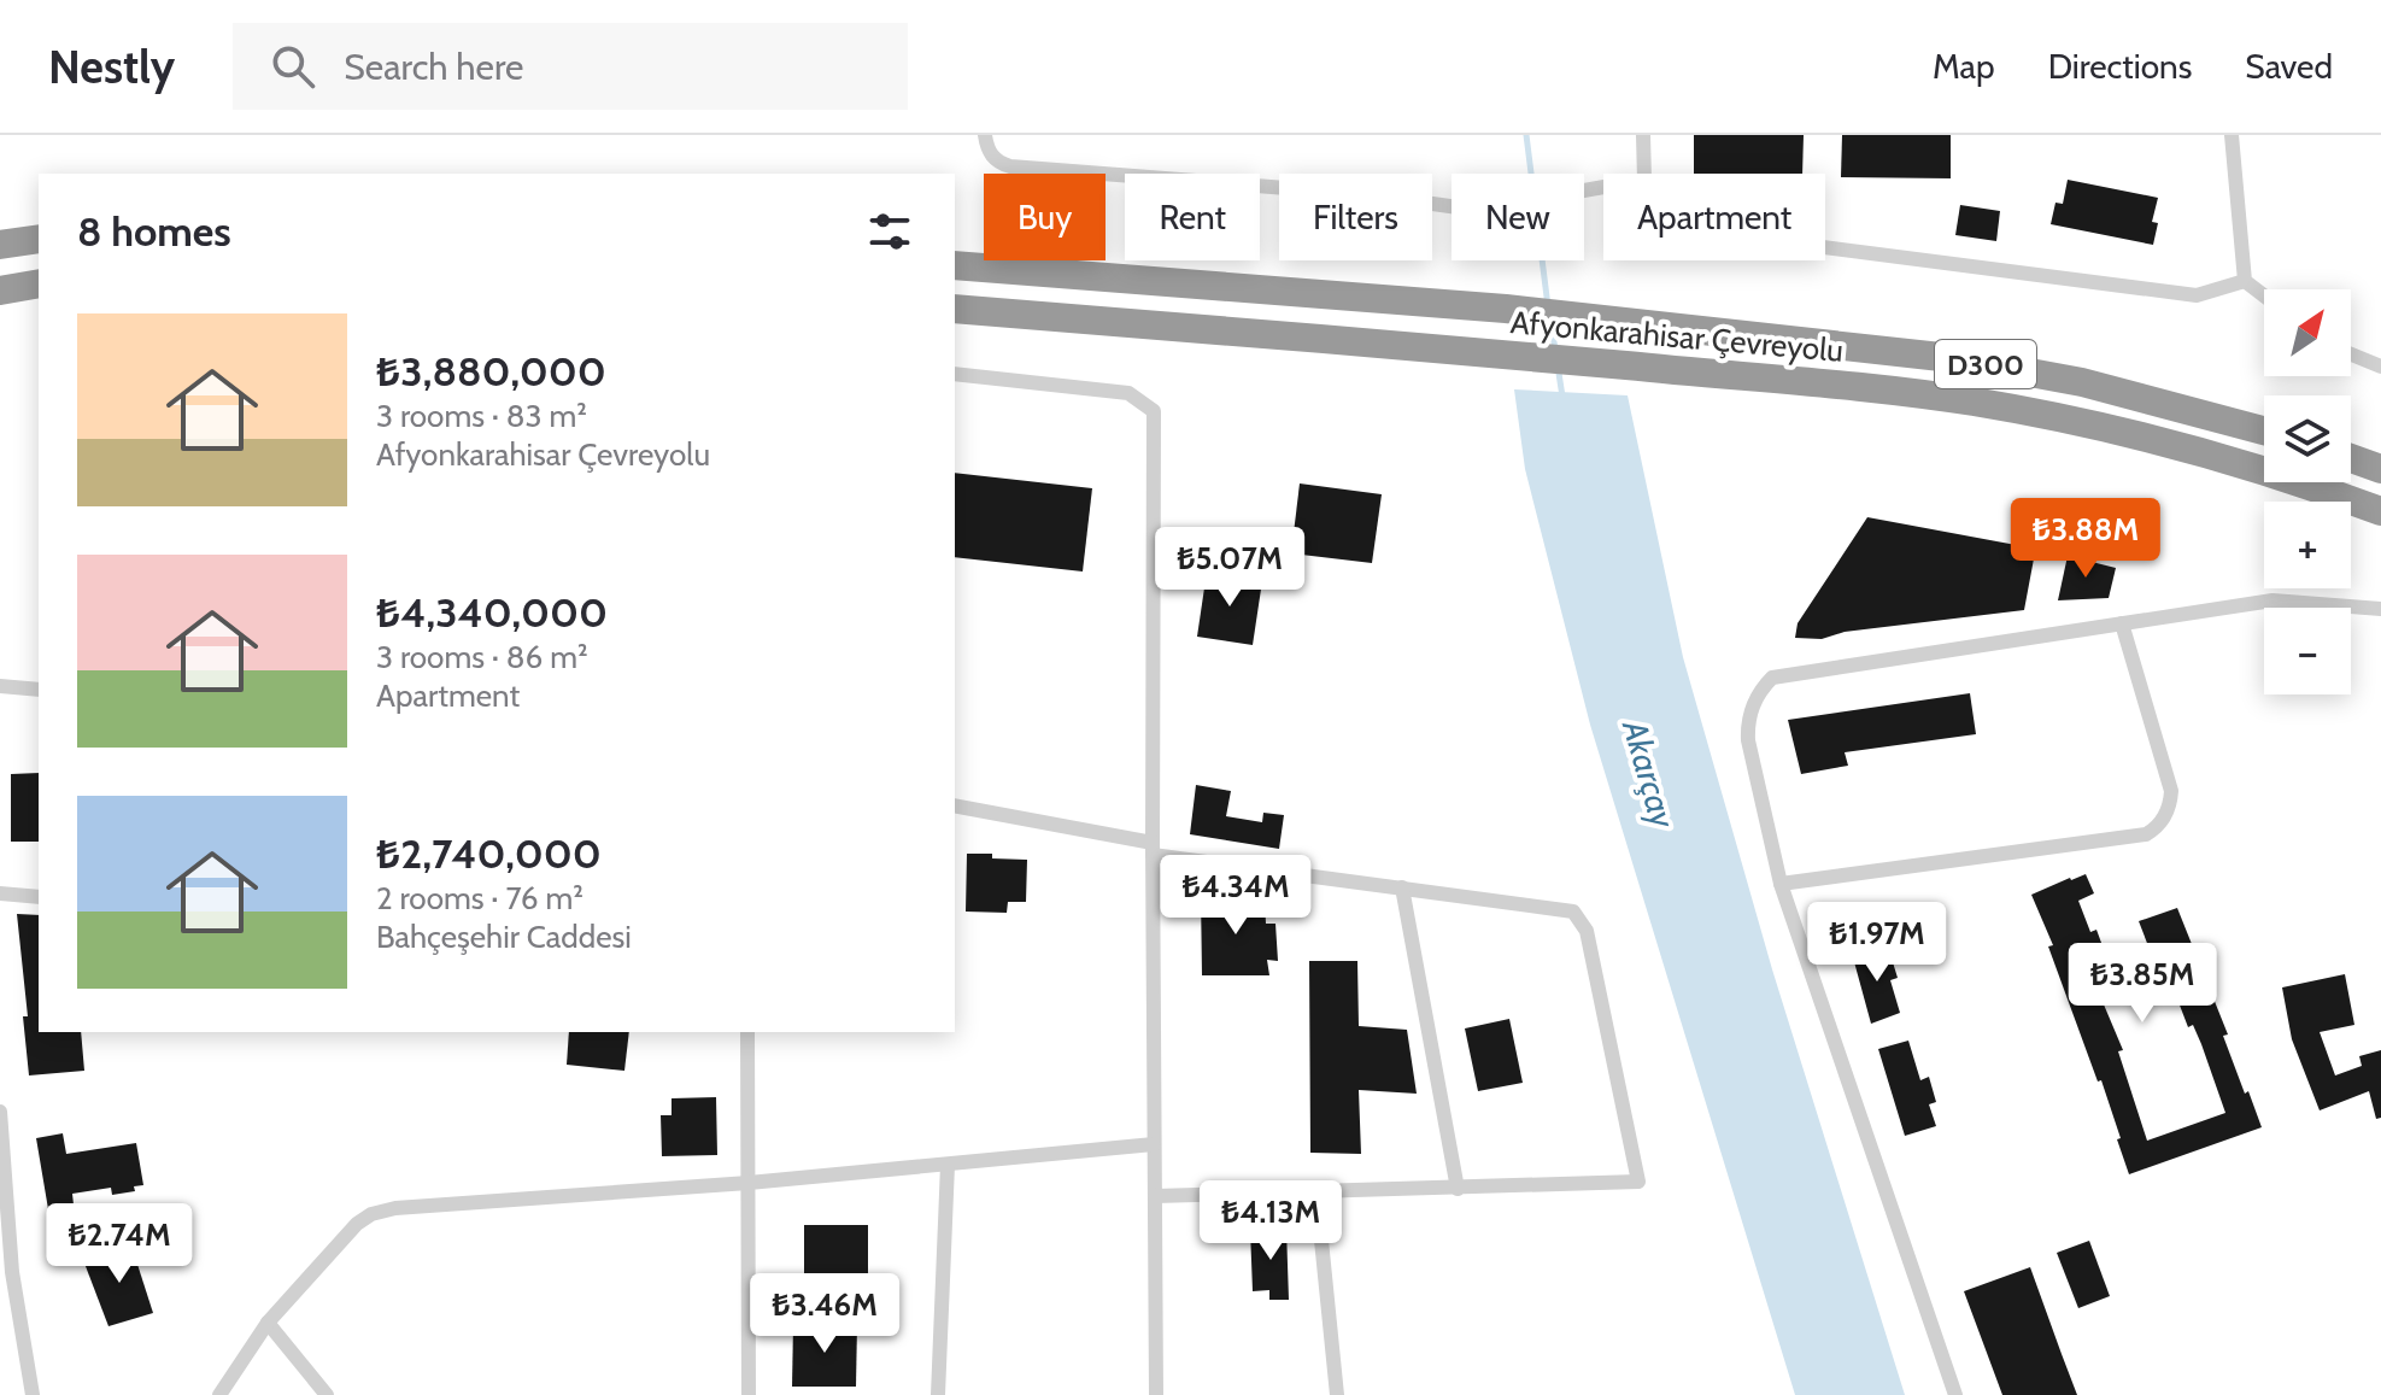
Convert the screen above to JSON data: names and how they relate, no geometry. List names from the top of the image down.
{
  "streets": {
    "highway": ["Afyonkarahisar Çevreyolu", "D300"]
  },
  "water": ["Akarçay"],
  "north": "top right",
  "page": {
    "header": "Nestly",
    "search": "Search here",
    "nav": ["Map", "Directions", "Saved"],
    "chip": [
      "Buy",
      "Rent",
      "Filters",
      "New",
      "Apartment"
    ],
    "heading": "8 homes",
    "map_buttons": ["+", "−"],
    "list": [
      {
        "name": "₺3,880,000",
        "note": "3 rooms · 83 m² · Afyonkarahisar Çevreyolu"
      },
      {
        "name": "₺4,340,000",
        "note": "3 rooms · 86 m² · Apartment"
      },
      {
        "name": "₺2,740,000",
        "note": "2 rooms · 76 m² · Bahçeşehir Caddesi"
      }
    ],
    "price": [
      "₺3.88M",
      "₺5.07M",
      "₺4.34M",
      "₺1.97M",
      "₺3.85M",
      "₺4.13M",
      "₺2.74M",
      "₺3.46M"
    ]
  }
}
